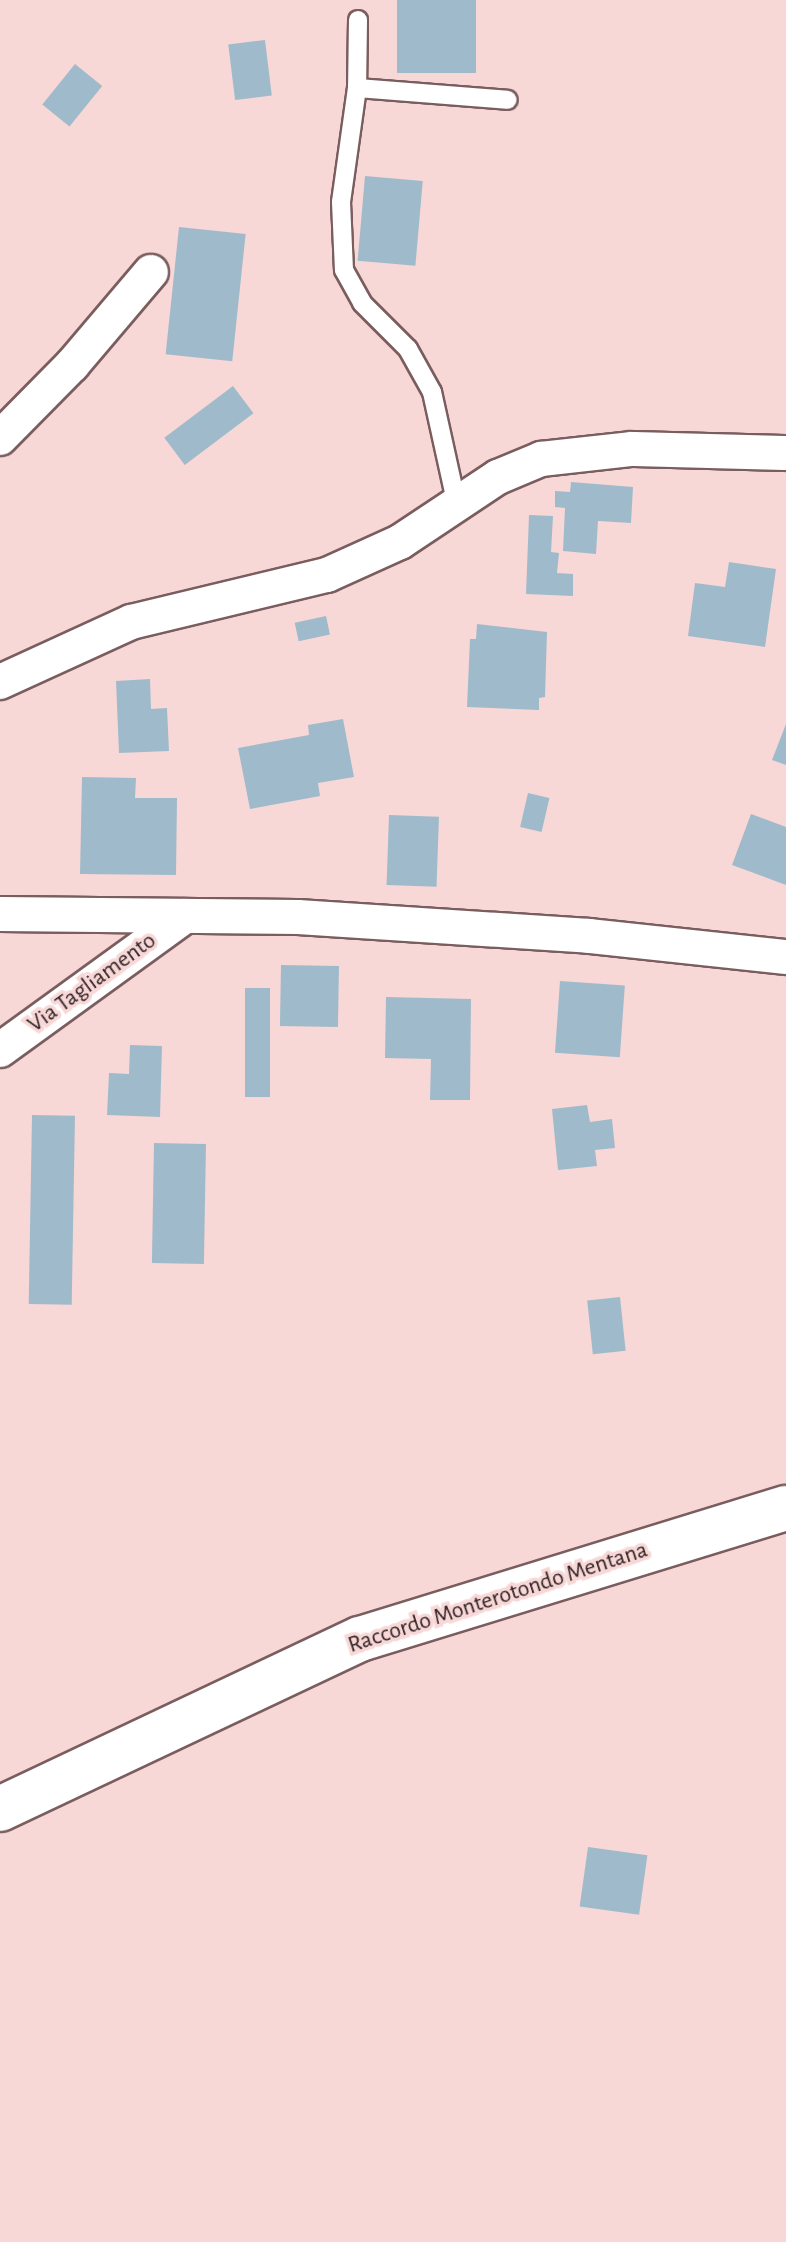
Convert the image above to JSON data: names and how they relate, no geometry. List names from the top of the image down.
{
  "streets": {
    "main road": ["Raccordo Monterotondo Mentana"],
    "street": ["Via Tagliamento"]
  }
}
